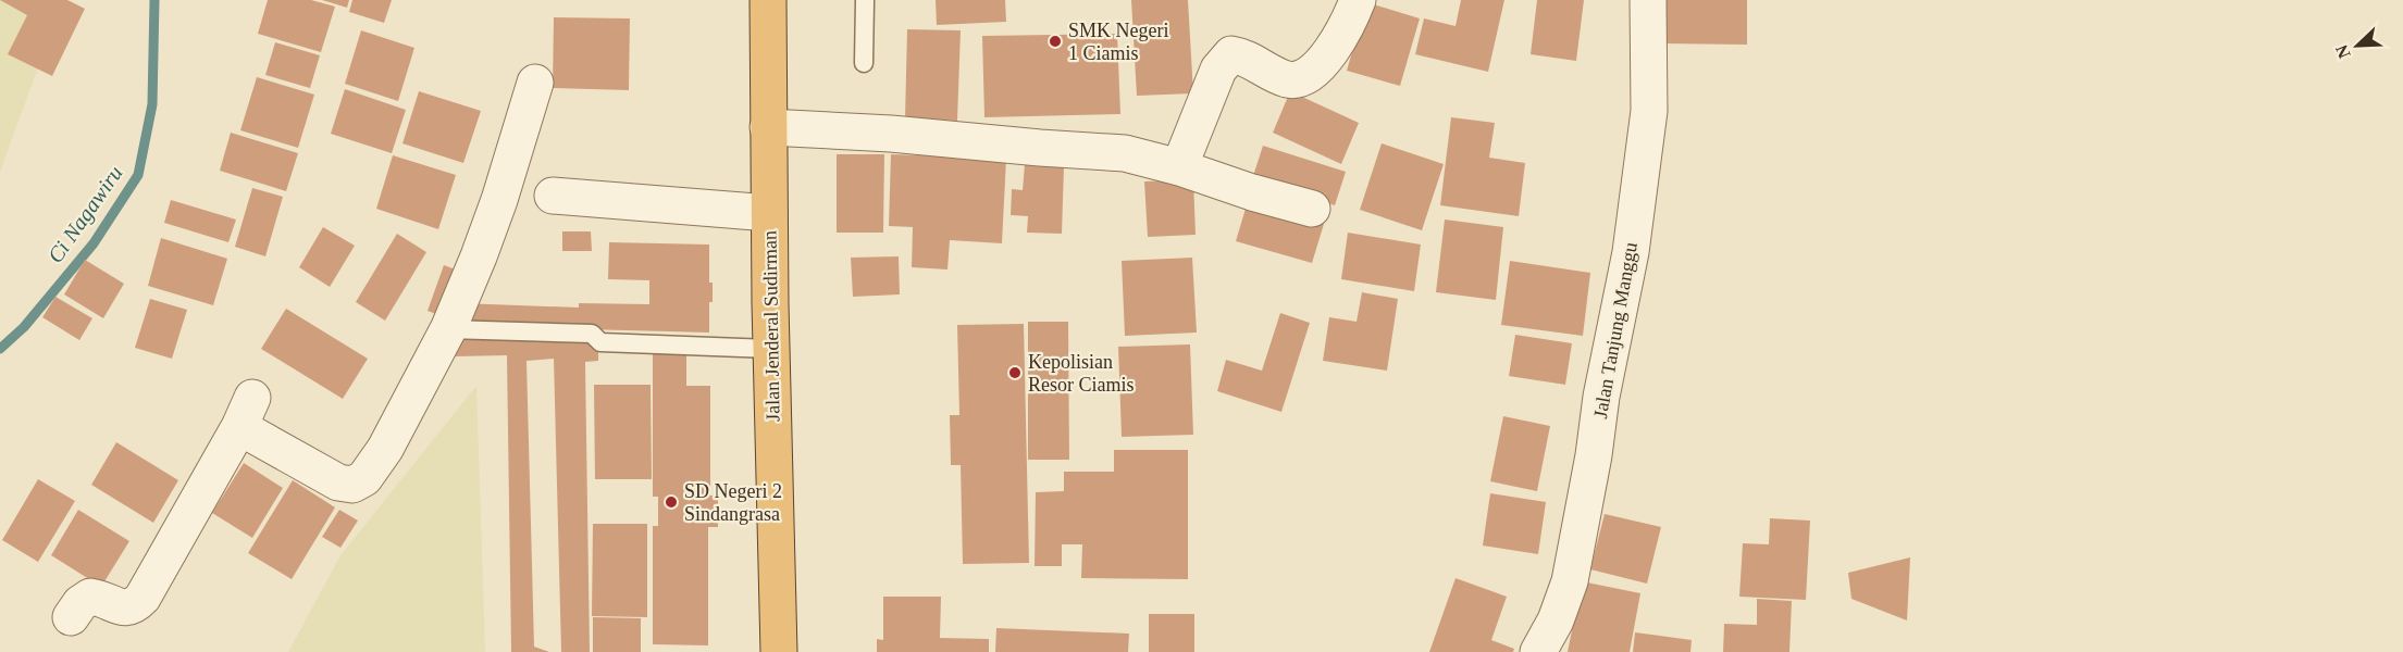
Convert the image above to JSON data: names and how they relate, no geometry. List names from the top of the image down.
{
  "streets": {
    "highway": ["Jalan Jenderal Sudirman"],
    "street": ["Jalan Tanjung Manggu"]
  },
  "water": ["Ci Nagawiru"],
  "places": ["SMK Negeri 1 Ciamis", "Kepolisian Resor Ciamis", "SD Negeri 2 Sindangrasa"],
  "north": "bottom left"
}
